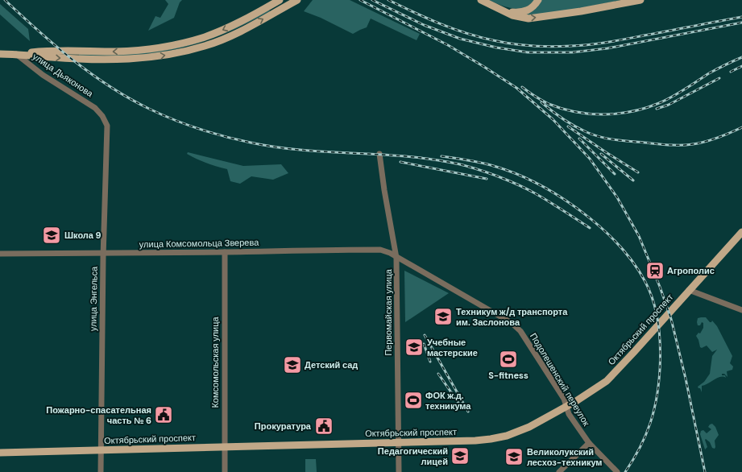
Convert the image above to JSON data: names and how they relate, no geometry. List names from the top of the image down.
{
  "streets": {
    "main road": ["Октябрьский проспект"],
    "street": [
      "улица Дьяконова",
      "улица Комсомольца Зверева",
      "улица Энгельса",
      "Первомайская улица",
      "Комсомольская улица",
      "Подолешенский переулок"
    ]
  },
  "crossings": [
    ["улица Дьяконова", "улица Энгельса"],
    ["улица Комсомольца Зверева", "улица Энгельса"],
    ["улица Комсомольца Зверева", "Первомайская улица"],
    ["улица Комсомольца Зверева", "Комсомольская улица"],
    ["улица Комсомольца Зверева", "Подолешенский переулок"],
    ["улица Энгельса", "Октябрьский проспект"],
    ["Первомайская улица", "Октябрьский проспект"],
    ["Первомайская улица", "Подолешенский переулок"],
    ["Октябрьский проспект", "Комсомольская улица"],
    ["Октябрьский проспект", "Подолешенский переулок"]
  ],
  "places": {
    "school or university": [
      "Школа 9",
      "Техникум ж/д транспорта им. Заслонова",
      "Учебные мастерские",
      "Детский сад",
      "Педагогический лицей",
      "Великолукский лесхоз-техникум"
    ],
    "station": ["Агрополис"],
    "sports": ["S-fitness", "ФОК ж.д. техникума"],
    "public building": ["Пожарно-спасательная часть № 6", "Прокуратура"]
  }
}
